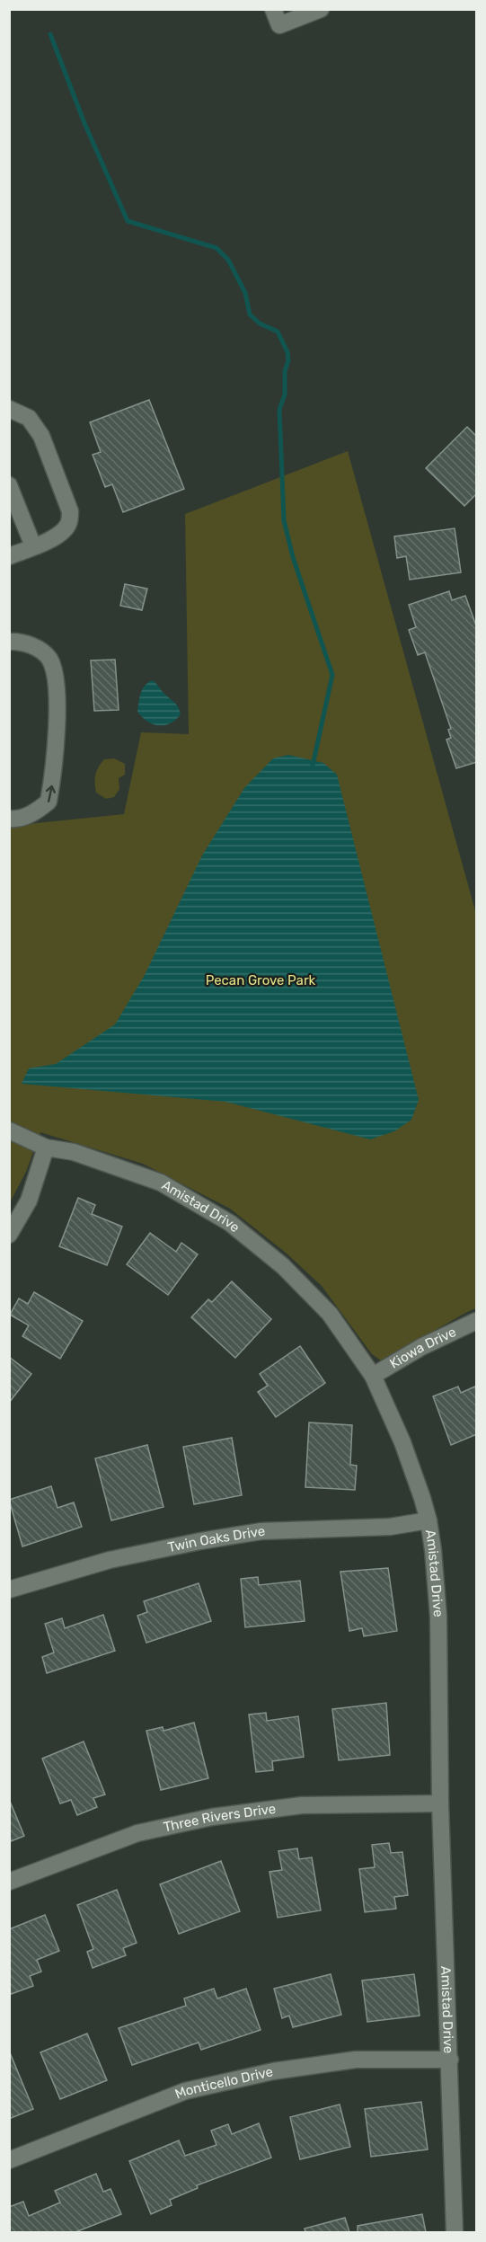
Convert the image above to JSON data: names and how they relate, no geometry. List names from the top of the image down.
{
  "streets": {
    "street": [
      "Amistad Drive",
      "Kiowa Drive",
      "Twin Oaks Drive",
      "Three Rivers Drive",
      "Monticello Drive"
    ]
  },
  "crossings": [
    ["Amistad Drive", "Kiowa Drive"],
    ["Amistad Drive", "Twin Oaks Drive"],
    ["Amistad Drive", "Three Rivers Drive"],
    ["Amistad Drive", "Monticello Drive"]
  ],
  "parks": ["Pecan Grove Park"]
}
